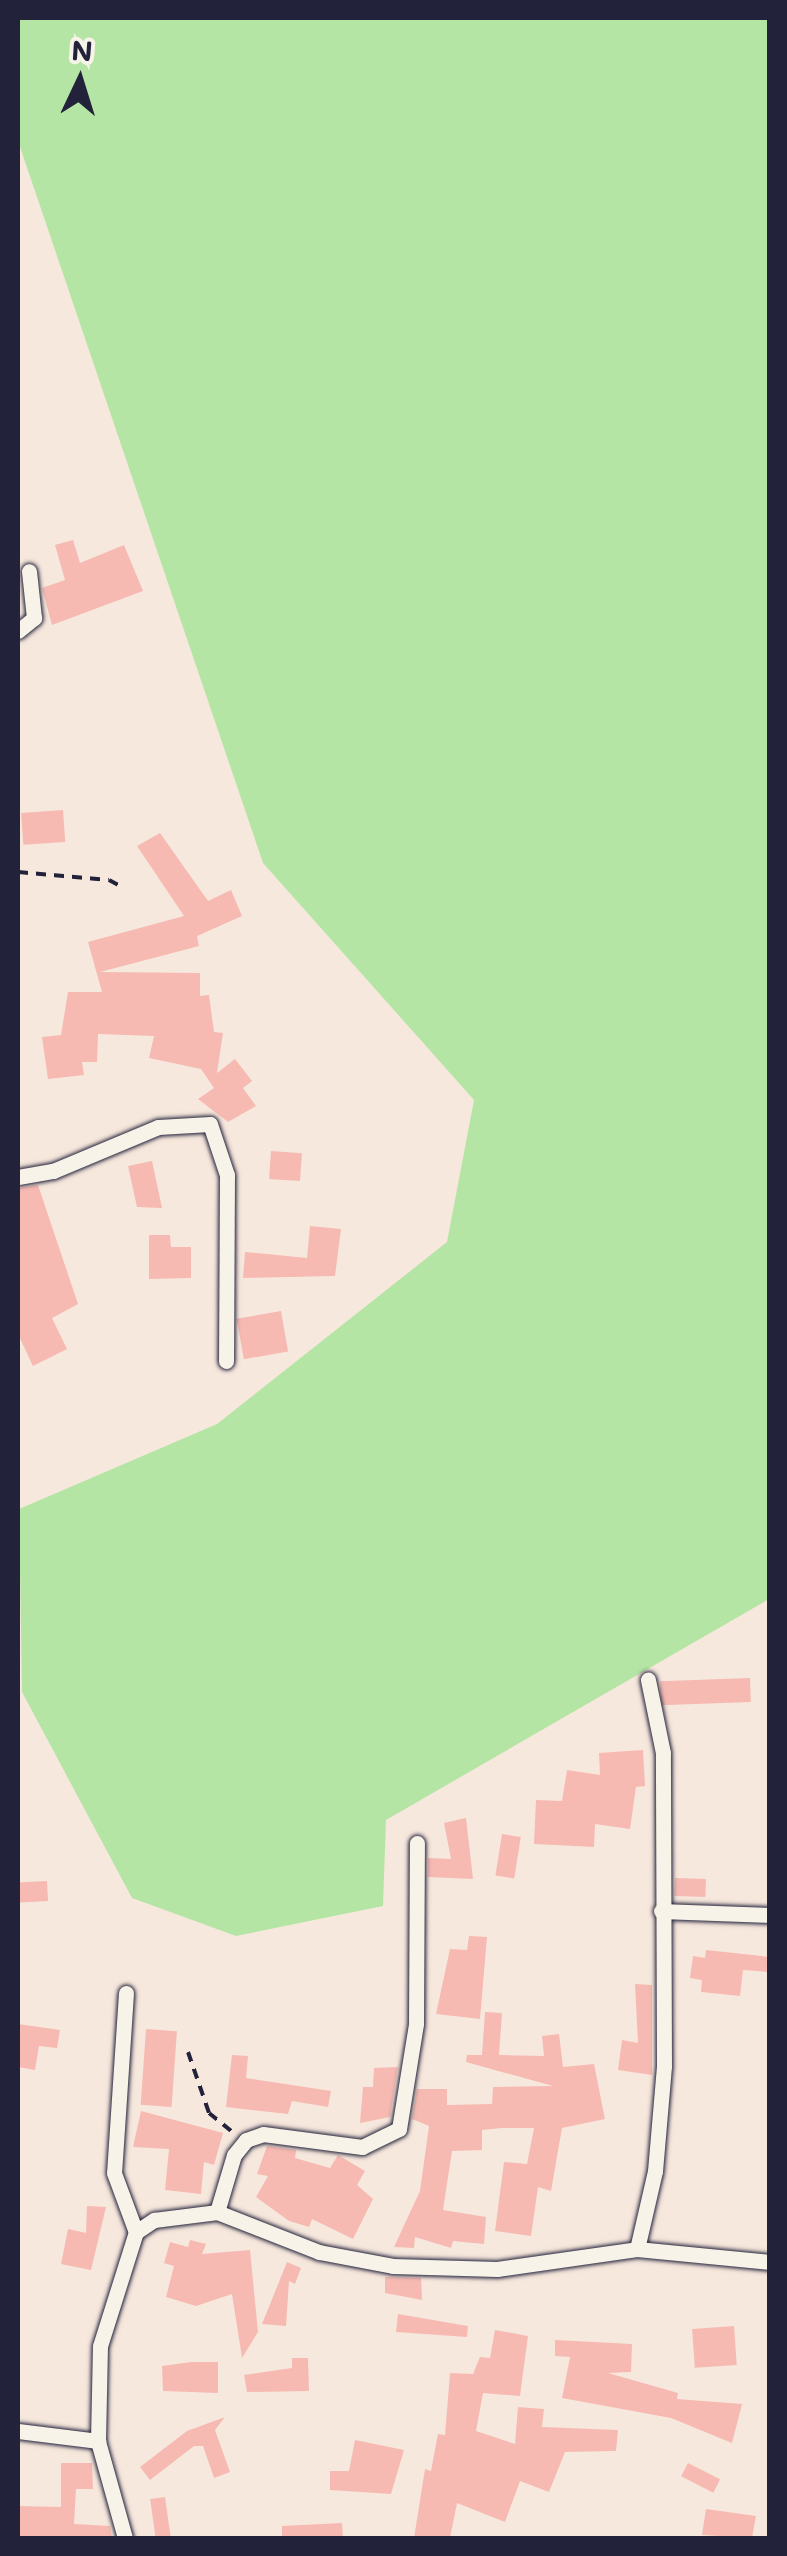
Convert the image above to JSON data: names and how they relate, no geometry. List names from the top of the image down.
{
  "north": "top"
}
